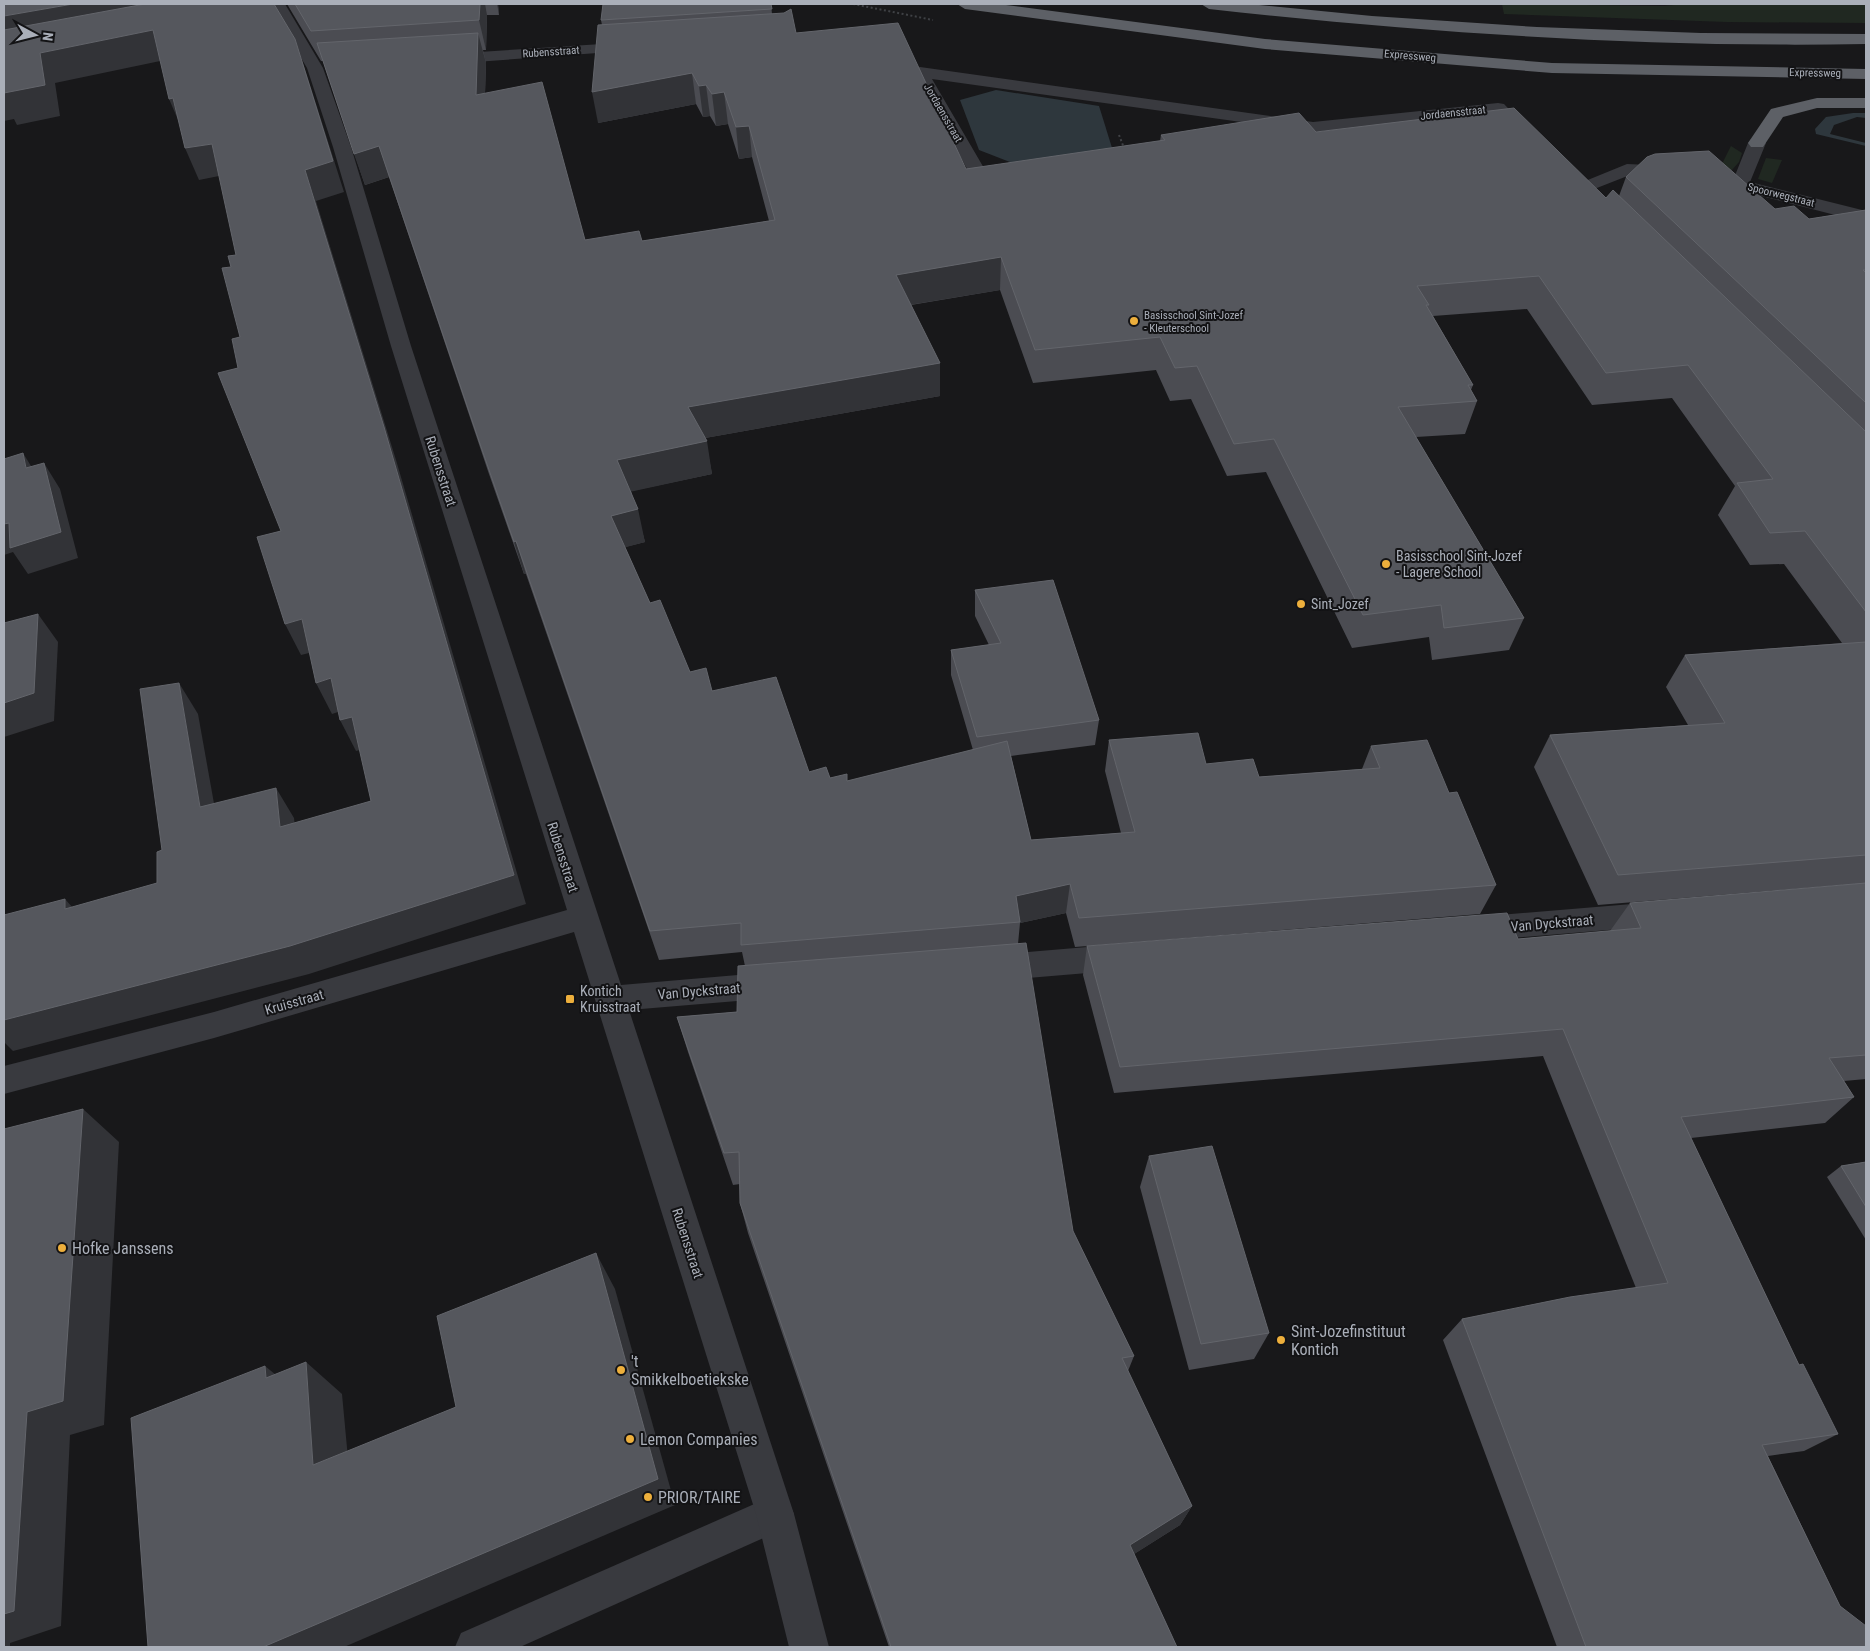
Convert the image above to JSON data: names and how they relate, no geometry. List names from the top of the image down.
{
  "streets": {
    "highway": ["Expressweg"],
    "street": [
      "Rubensstraat",
      "Jordaensstraat",
      "Spoorwegstraat",
      "Van Dyckstraat",
      "Kruisstraat"
    ]
  },
  "crossings": [
    ["Rubensstraat", "Van Dyckstraat"],
    ["Rubensstraat", "Kruisstraat"]
  ],
  "places": {
    "other": [
      "Basisschool Sint-Jozef - Kleuterschool",
      "Basisschool Sint-Jozef - Lagere School",
      "Sint_Jozef",
      "Hofke Janssens",
      "Sint-Jozefinstituut Kontich",
      "'t Smikkelboetiekske",
      "Lemon Companies",
      "PRIOR/TAIRE"
    ],
    "transit": ["Kontich Kruisstraat"]
  },
  "north": "right"
}
